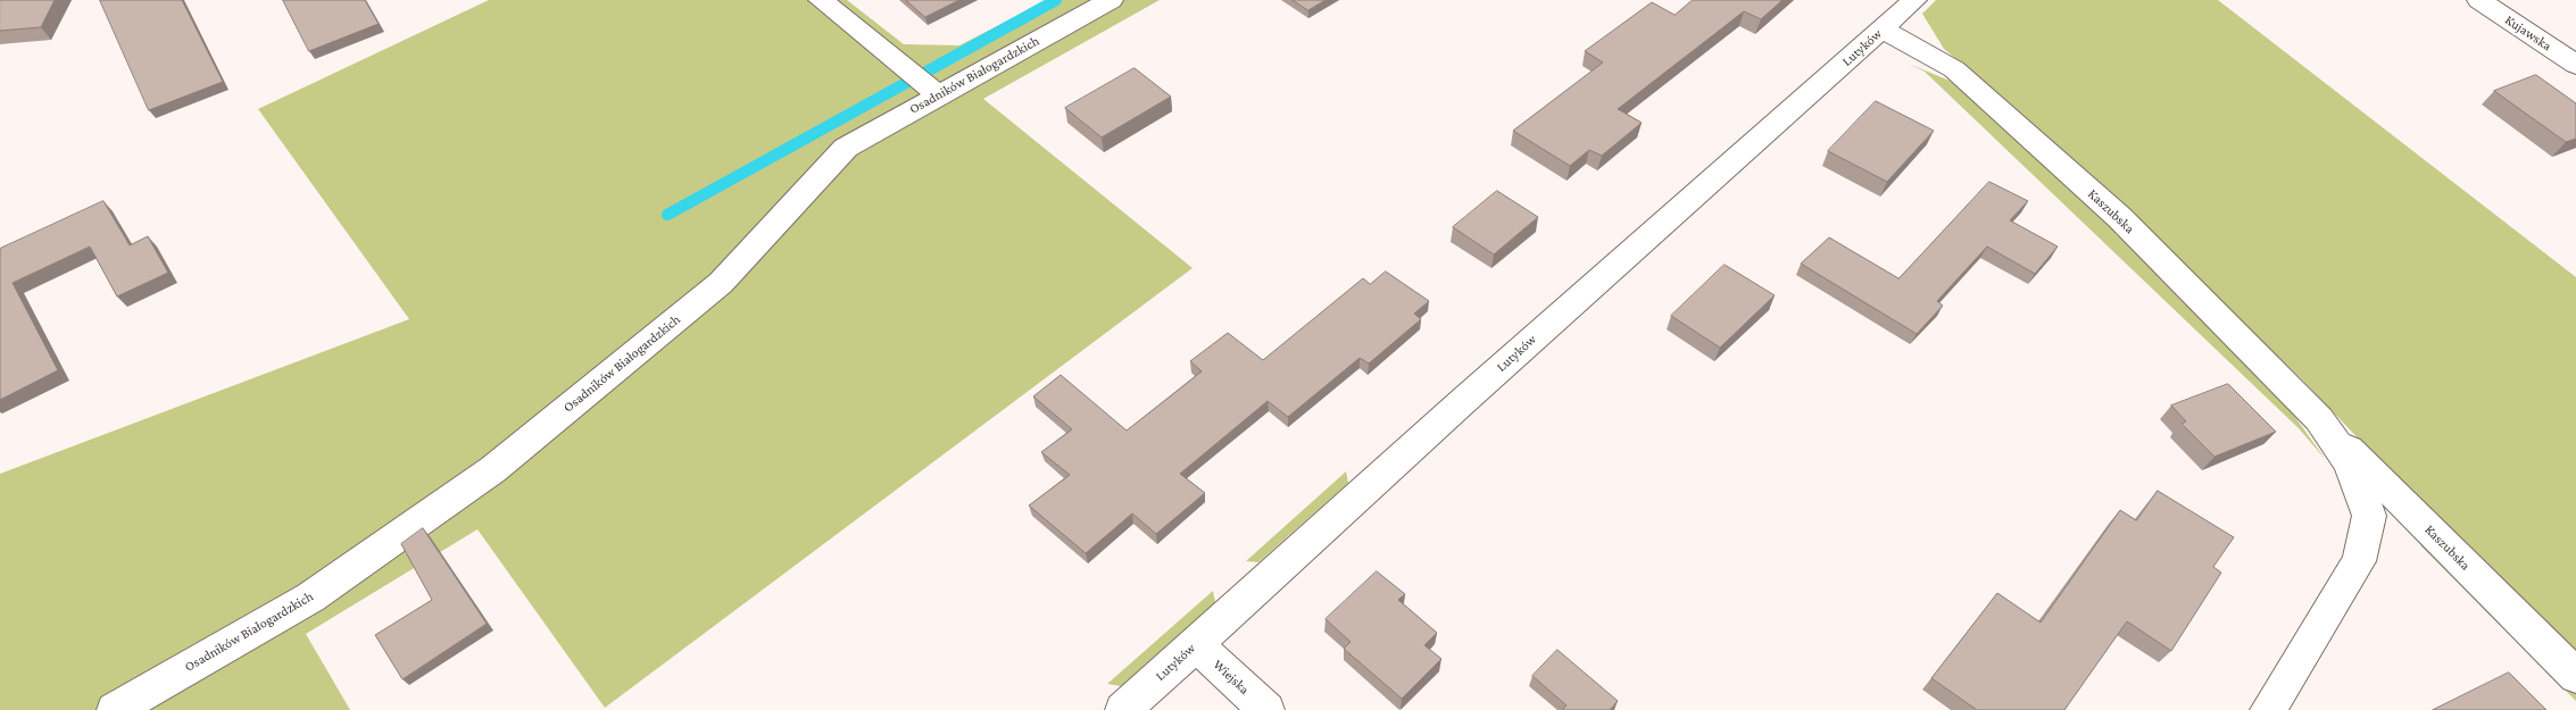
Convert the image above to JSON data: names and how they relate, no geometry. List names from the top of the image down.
{
  "streets": {
    "street": [
      "Kujawska",
      "Lutyków",
      "Osadników Białogardzkich",
      "Kaszubska",
      "Wiejska"
    ]
  },
  "crossings": [
    ["Lutyków", "Kaszubska"],
    ["Lutyków", "Wiejska"]
  ]
}
